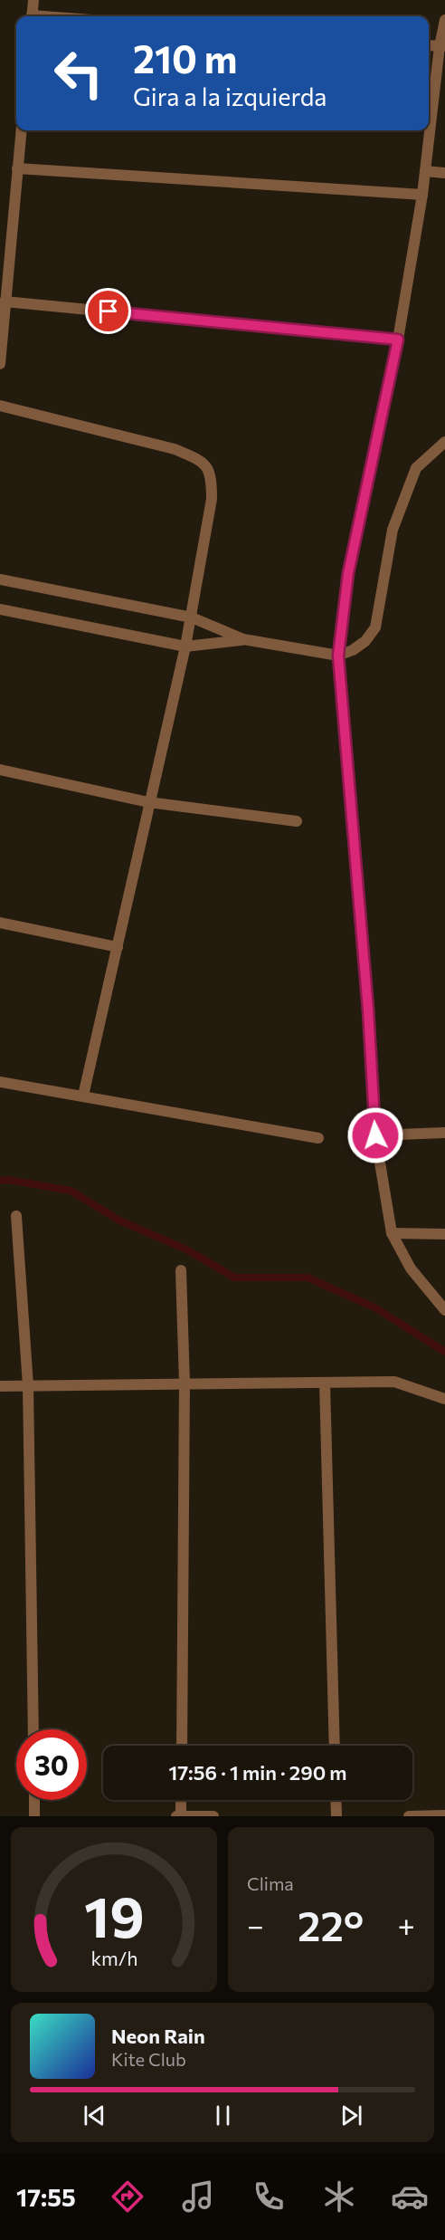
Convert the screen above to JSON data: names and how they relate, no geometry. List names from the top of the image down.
{
  "page": {
    "turn": ["210 m", "Gira a la izquierda"],
    "limit": "30",
    "trip": "17:56 · 1 min · 290 m",
    "tile": "Clima",
    "heat": ["−", "22°", "+"],
    "song": ["Neon Rain", "Kite Club"],
    "tabs": "17:55",
    "gauge": ["19", "km/h"]
  }
}
